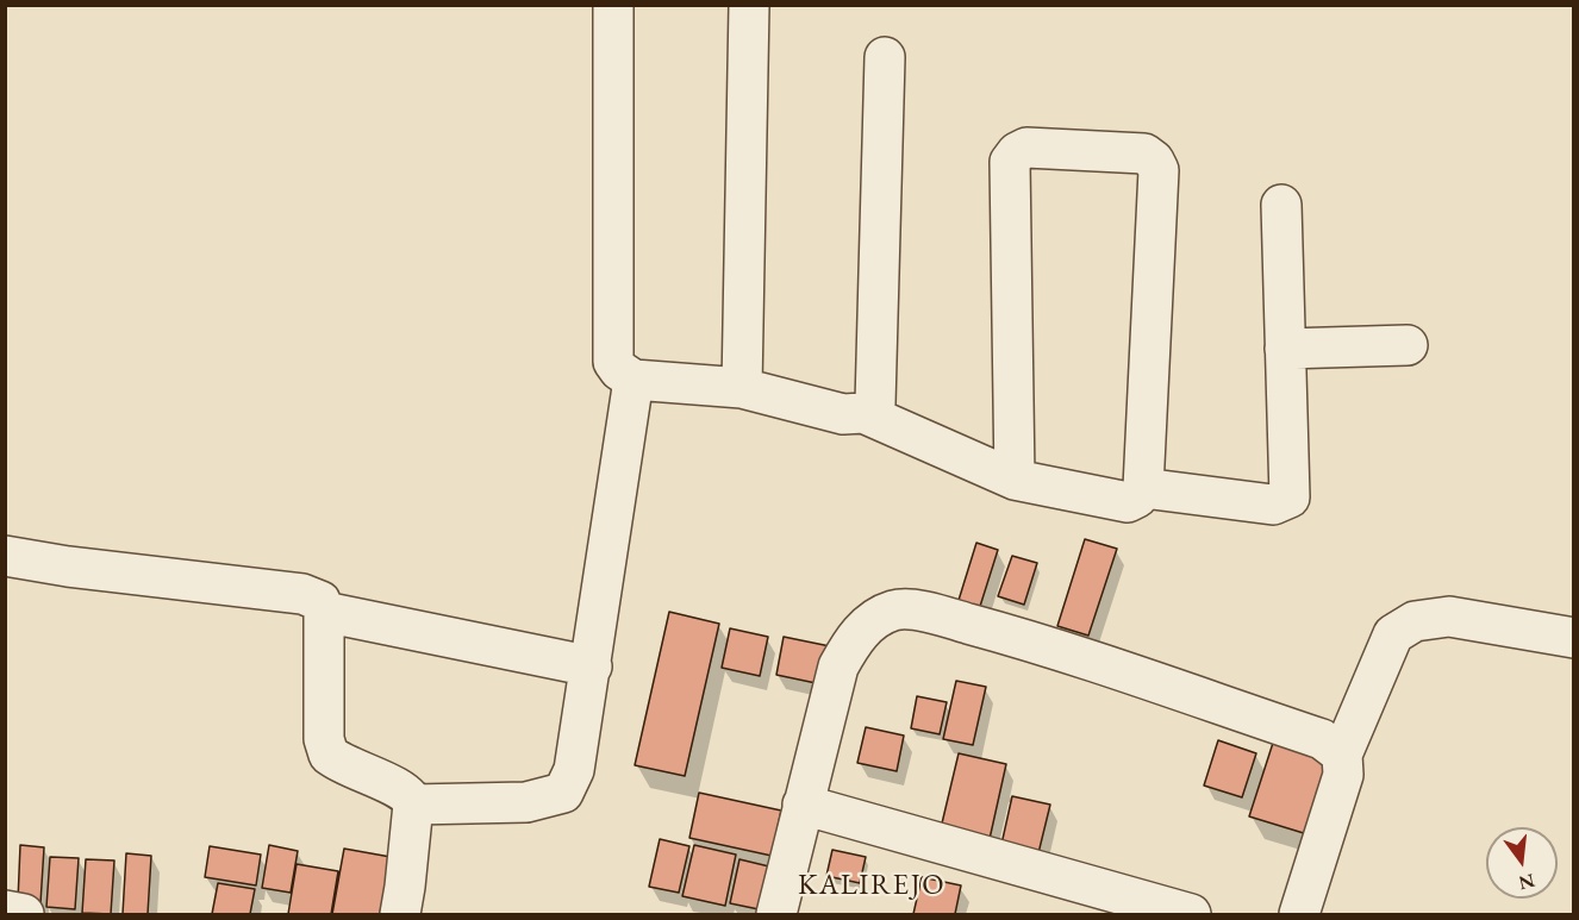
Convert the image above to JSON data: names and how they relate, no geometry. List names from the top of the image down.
{
  "districts": ["KALIREJO"],
  "north": "bottom"
}
